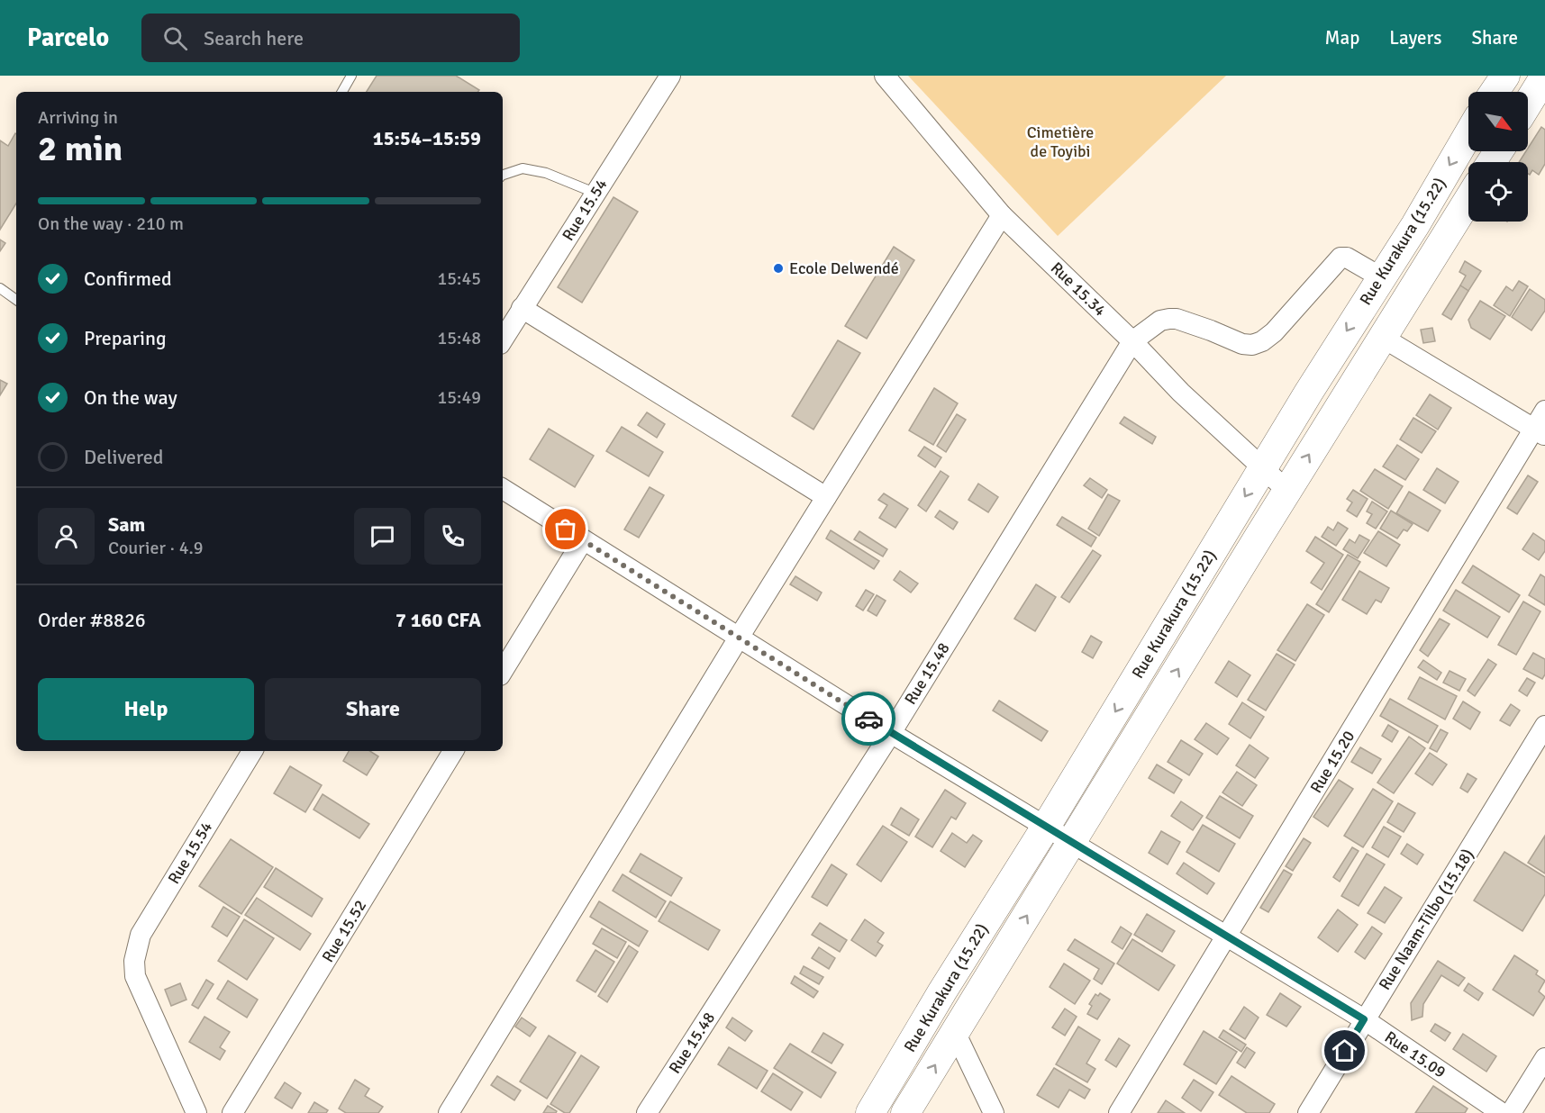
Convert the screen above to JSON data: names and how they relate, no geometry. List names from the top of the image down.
{
  "streets": {
    "main road": ["Rue Kurakura (15.22)"],
    "street": [
      "Rue 15.54",
      "Rue 15.34",
      "Rue 15.48",
      "Rue 15.20",
      "Rue Naam-Tilbo (15.18)",
      "Rue 15.52",
      "Rue 15.09"
    ]
  },
  "crossings": [
    ["Rue Kurakura (15.22)", "Rue 15.34"],
    ["Rue Kurakura (15.22)", "Rue 15.09"],
    ["Rue 15.34", "Rue 15.48"],
    ["Rue 15.48", "Rue 15.09"],
    ["Rue 15.20", "Rue 15.09"],
    ["Rue Naam-Tilbo (15.18)", "Rue 15.09"]
  ],
  "parks": ["Cimetière de Toyibi"],
  "places": ["Ecole Delwendé"],
  "north": "bottom right",
  "page": {
    "header": "Parcelo",
    "search": "Search here",
    "nav": ["Map", "Layers", "Share"],
    "heading": ["2 min", "Arriving in", "15:54–15:59"],
    "panel": [
      "Sam",
      "Courier · 4.9",
      "Order #8826",
      "7 160 CFA"
    ],
    "bar": "On the way · 210 m",
    "list": [
      ["Confirmed", "15:45"],
      ["Preparing", "15:48"],
      ["On the way", "15:49"],
      "Delivered"
    ],
    "buttons": ["Help", "Share"]
  }
}
